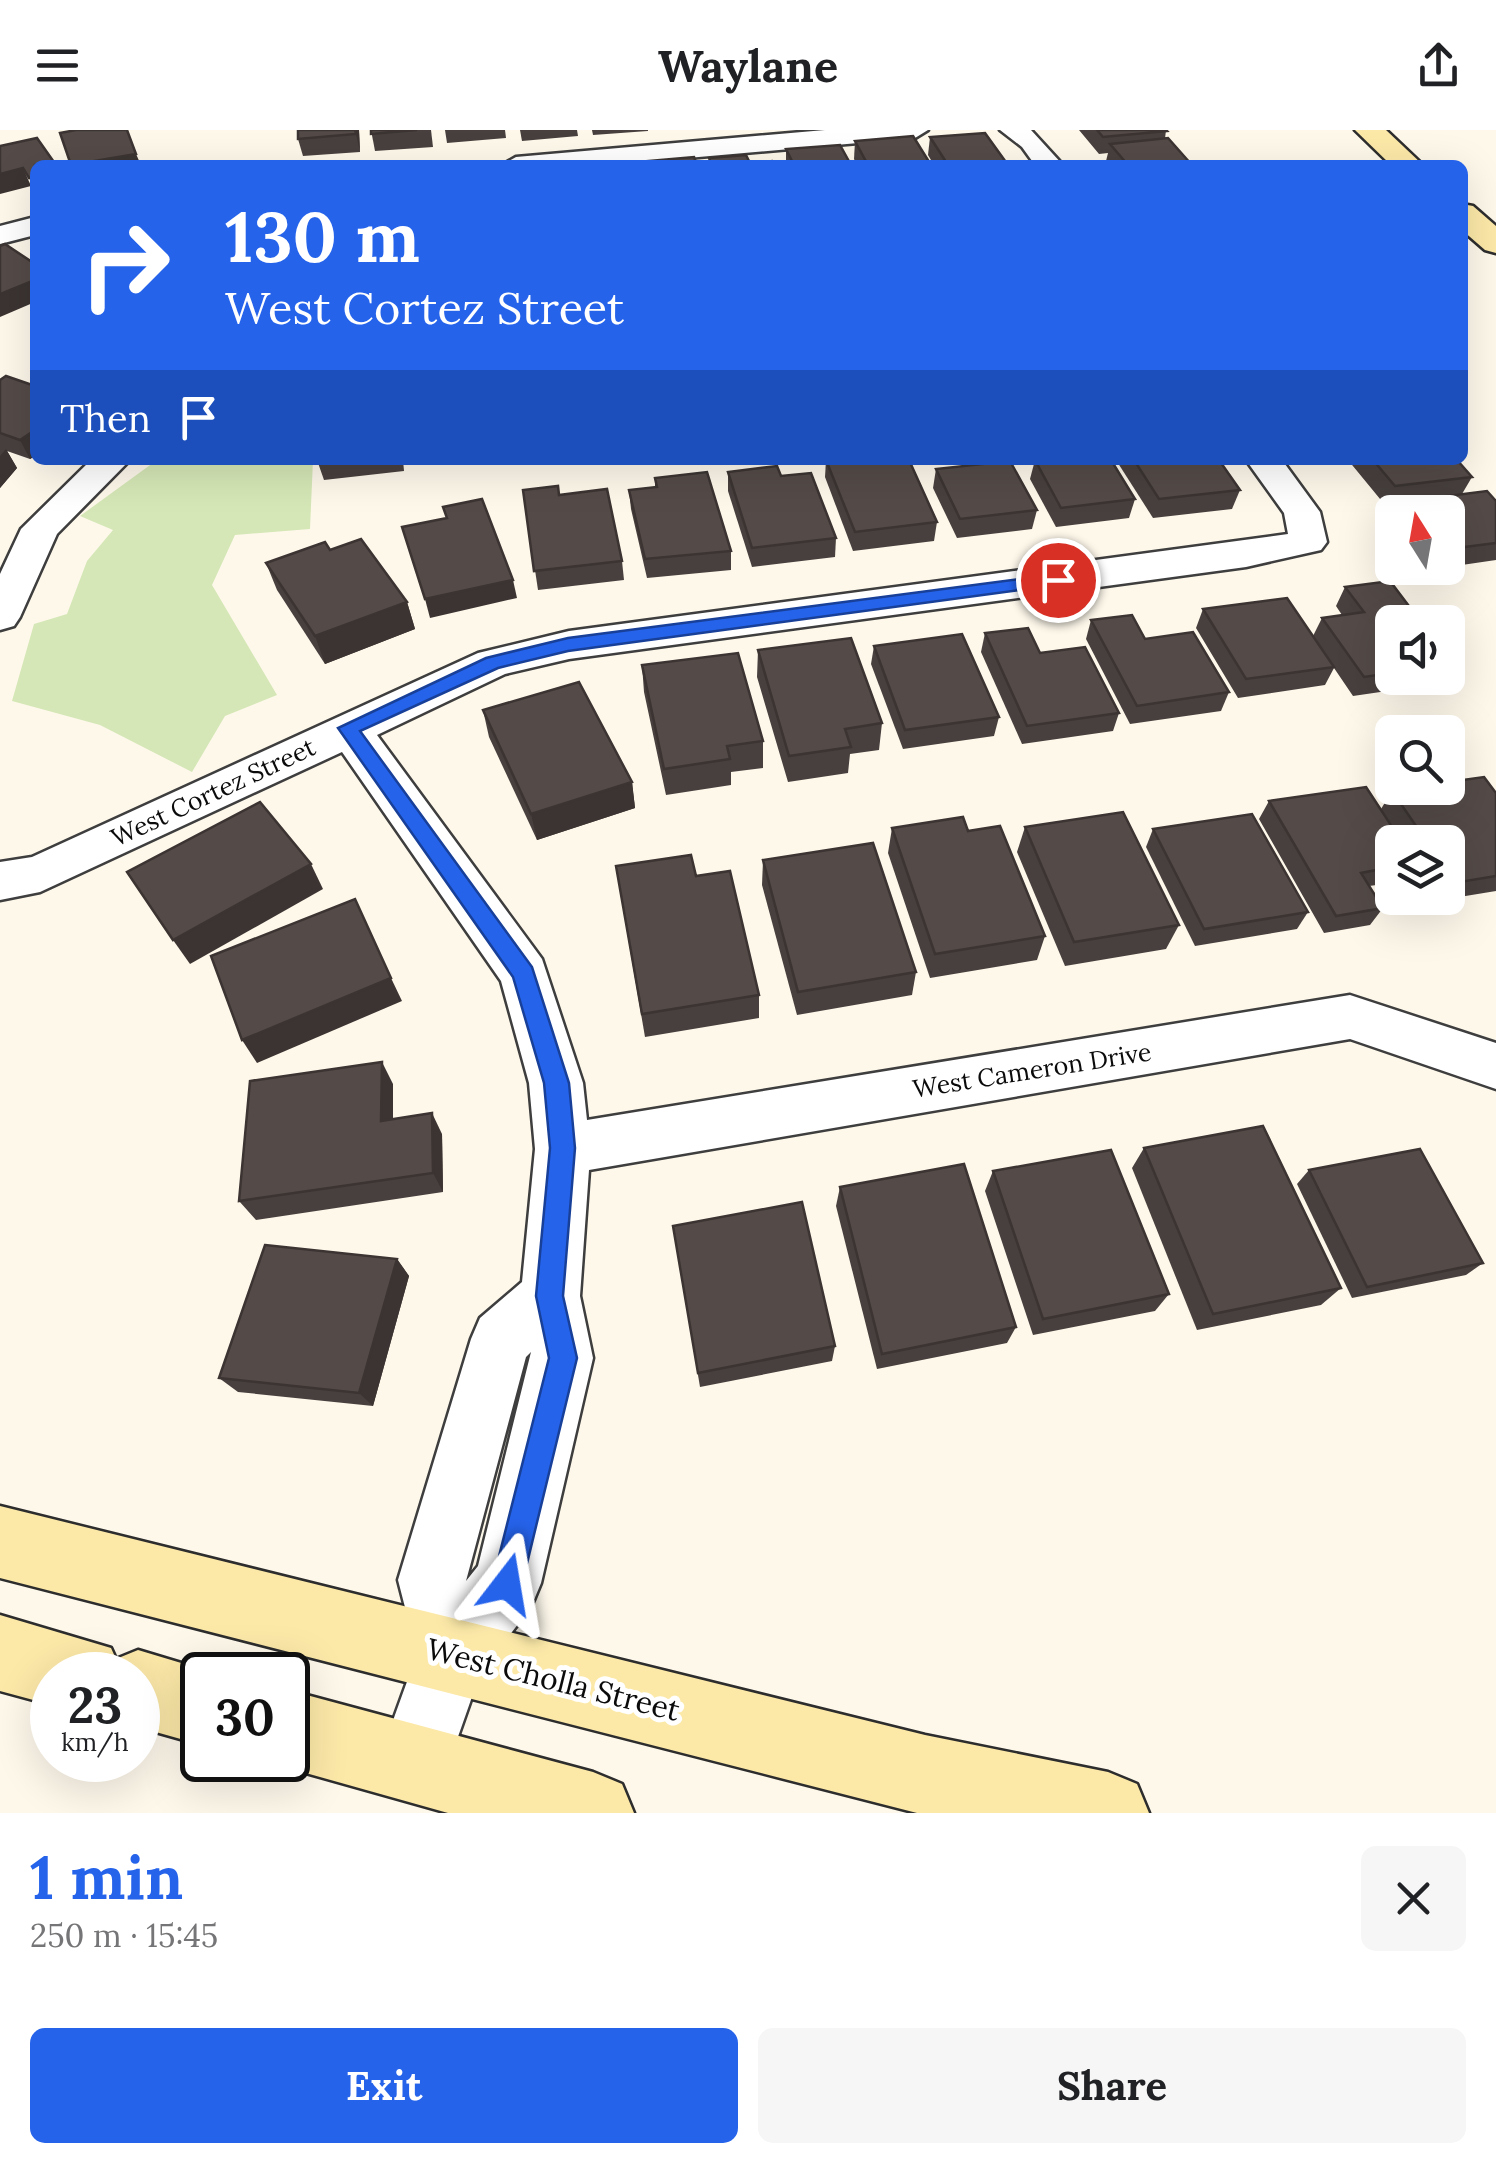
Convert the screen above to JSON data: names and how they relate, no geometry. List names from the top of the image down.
{
  "streets": {
    "street": ["West Cortez Street", "West Cameron Drive", "West Cholla Street"]
  },
  "north": "top",
  "page": {
    "header": "Waylane",
    "turn": ["130 m", "West Cortez Street"],
    "then": "Then",
    "speed": "23 km/h",
    "limit": "30",
    "heading": ["1 min", "250 m · 15:45"],
    "buttons": ["Exit", "Share"]
  }
}
